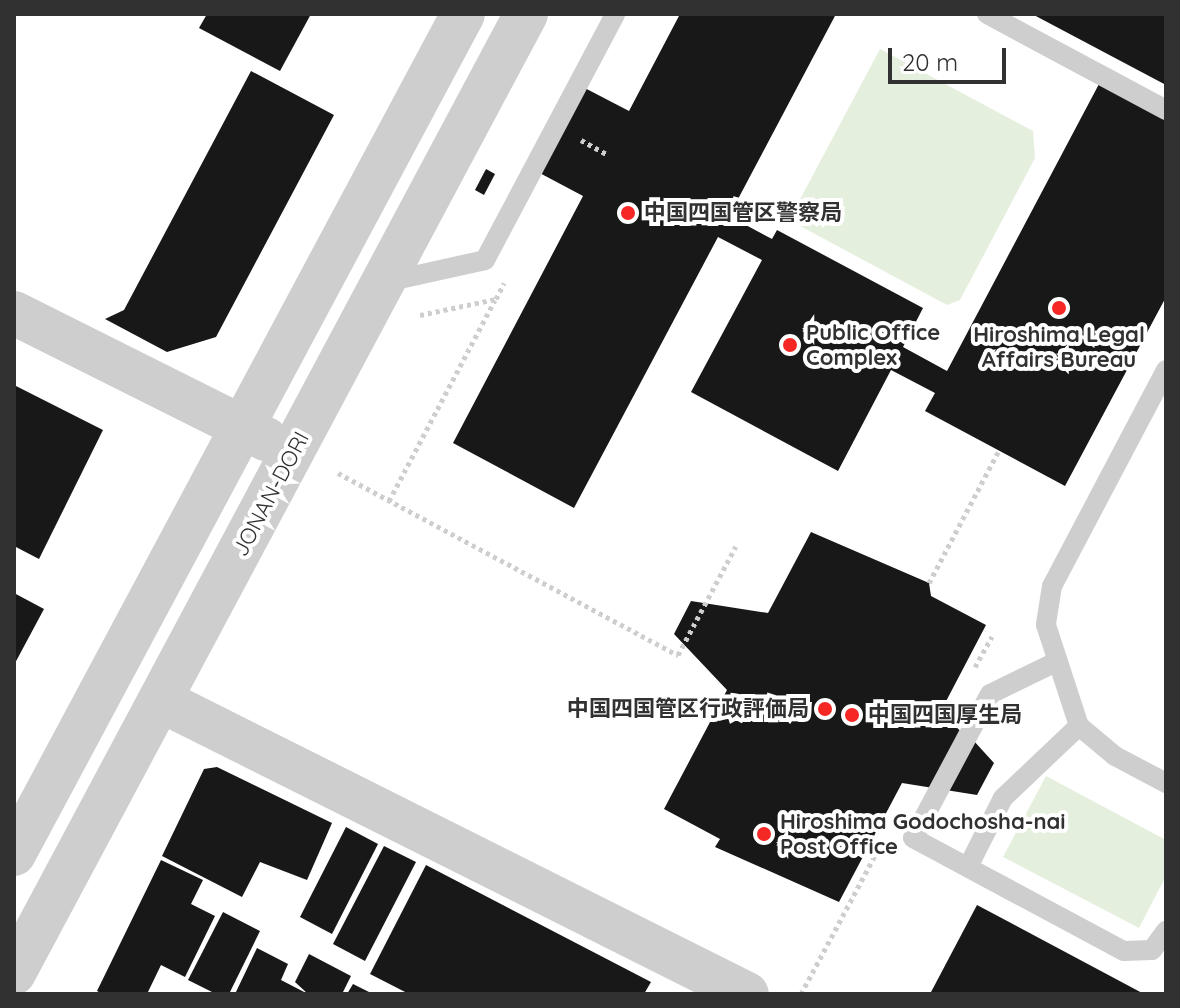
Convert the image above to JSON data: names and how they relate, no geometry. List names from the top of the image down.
{
  "streets": {
    "street": ["JONAN-DORI"]
  },
  "places": [
    "中国四国管区警察局",
    "Hiroshima Legal Affairs Bureau",
    "Public Office Complex",
    "中国四国管区行政評価局",
    "中国四国厚生局",
    "Hiroshima Godochosha-nai Post Office"
  ],
  "scale_bar": "20 m"
}
